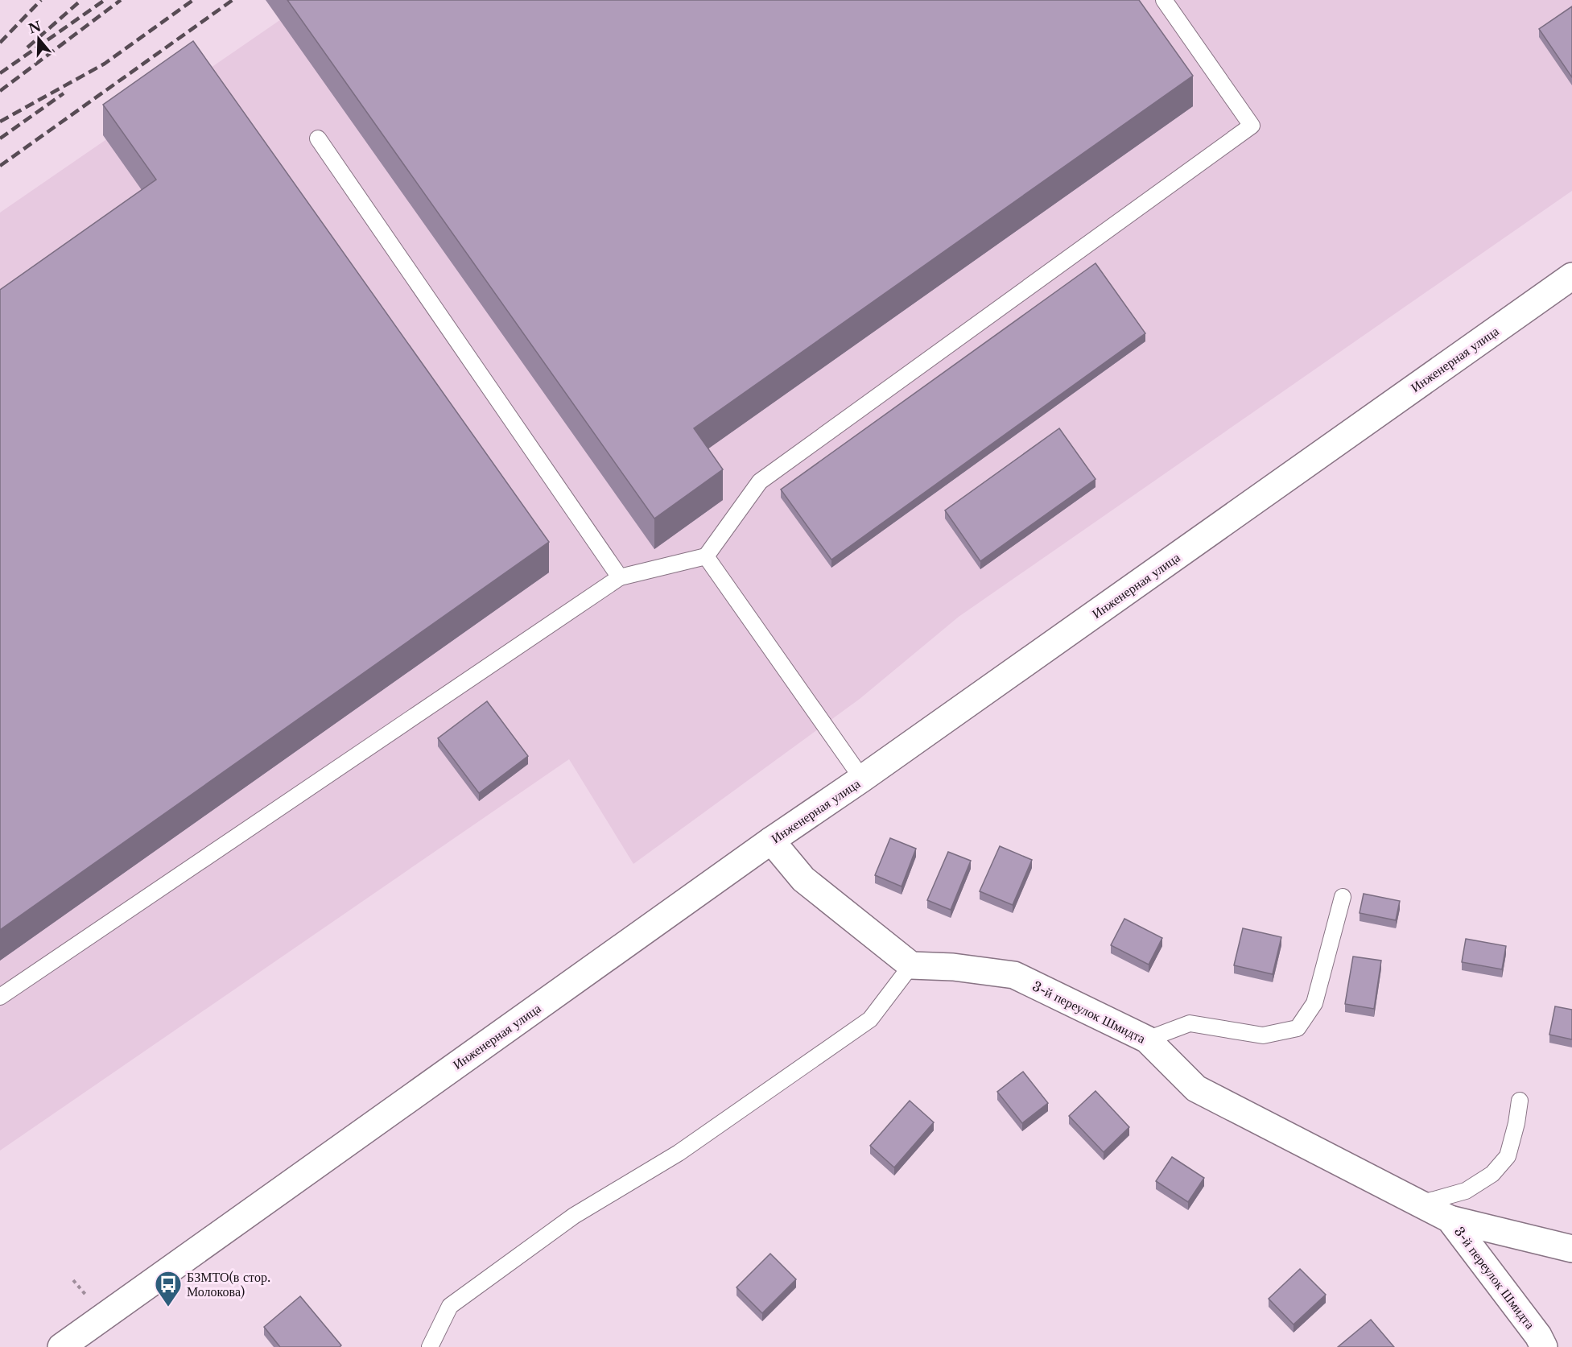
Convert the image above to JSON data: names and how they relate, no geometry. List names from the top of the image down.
{
  "streets": {
    "street": ["Инженерная улица", "3-й переулок Шмидта"]
  },
  "places": {
    "bus stop": ["БЗМТО(в стор. Молокова)"]
  },
  "north": "top"
}
